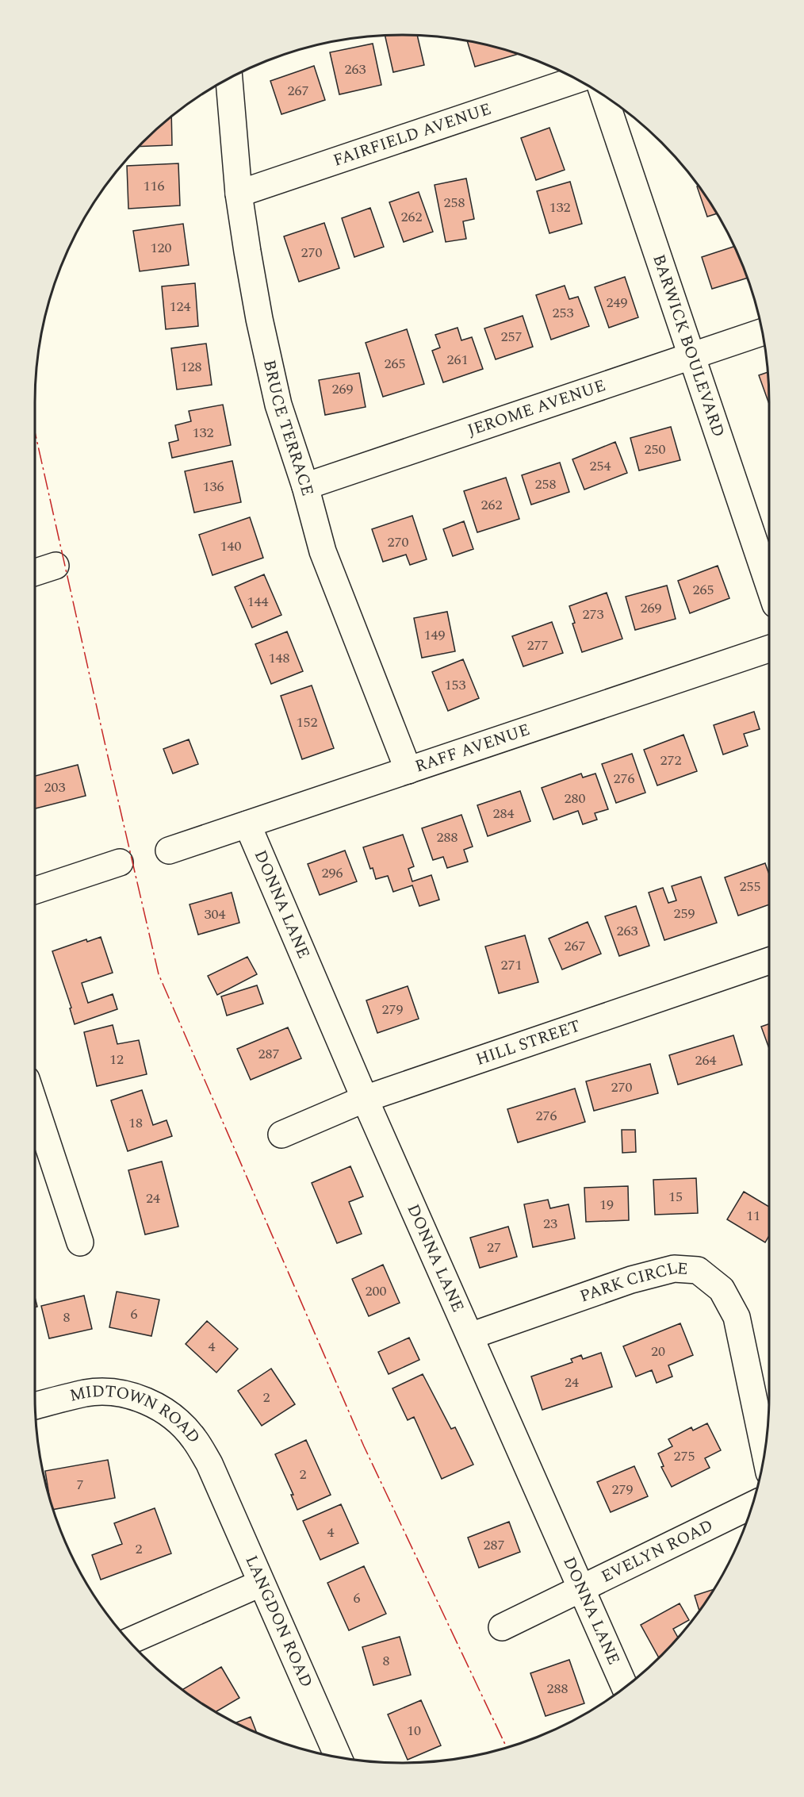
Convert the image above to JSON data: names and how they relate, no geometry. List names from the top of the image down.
{
  "streets": {
    "street": [
      "FAIRFIELD AVENUE",
      "BARWICK BOULEVARD",
      "JEROME AVENUE",
      "BRUCE TERRACE",
      "RAFF AVENUE",
      "DONNA LANE",
      "HILL STREET",
      "PARK CIRCLE",
      "MIDTOWN ROAD",
      "EVELYN ROAD",
      "LANGDON ROAD"
    ]
  },
  "crossings": [
    ["FAIRFIELD AVENUE", "BRUCE TERRACE"],
    ["BARWICK BOULEVARD", "JEROME AVENUE"],
    ["JEROME AVENUE", "BRUCE TERRACE"],
    ["BRUCE TERRACE", "RAFF AVENUE"],
    ["RAFF AVENUE", "DONNA LANE"],
    ["DONNA LANE", "HILL STREET"],
    ["DONNA LANE", "PARK CIRCLE"],
    ["DONNA LANE", "EVELYN ROAD"],
    ["MIDTOWN ROAD", "LANGDON ROAD"]
  ],
  "house_numbers": [
    "263",
    "267",
    "116",
    "258",
    "132",
    "262",
    "120",
    "270",
    "249",
    "124",
    "253",
    "257",
    "261",
    "265",
    "128",
    "269",
    "132",
    "250",
    "254",
    "258",
    "136",
    "262",
    "270",
    "140",
    "265",
    "144",
    "269",
    "273",
    "149",
    "277",
    "148",
    "153",
    "152",
    "272",
    "276",
    "203",
    "280",
    "284",
    "288",
    "296",
    "255",
    "259",
    "304",
    "263",
    "267",
    "271",
    "279",
    "287",
    "12",
    "264",
    "270",
    "276",
    "18",
    "15",
    "24",
    "19",
    "11",
    "23",
    "27",
    "200",
    "6",
    "8",
    "4",
    "20",
    "24",
    "2",
    "275",
    "2",
    "7",
    "279",
    "4",
    "287",
    "2",
    "6",
    "8",
    "288",
    "10"
  ]
}
